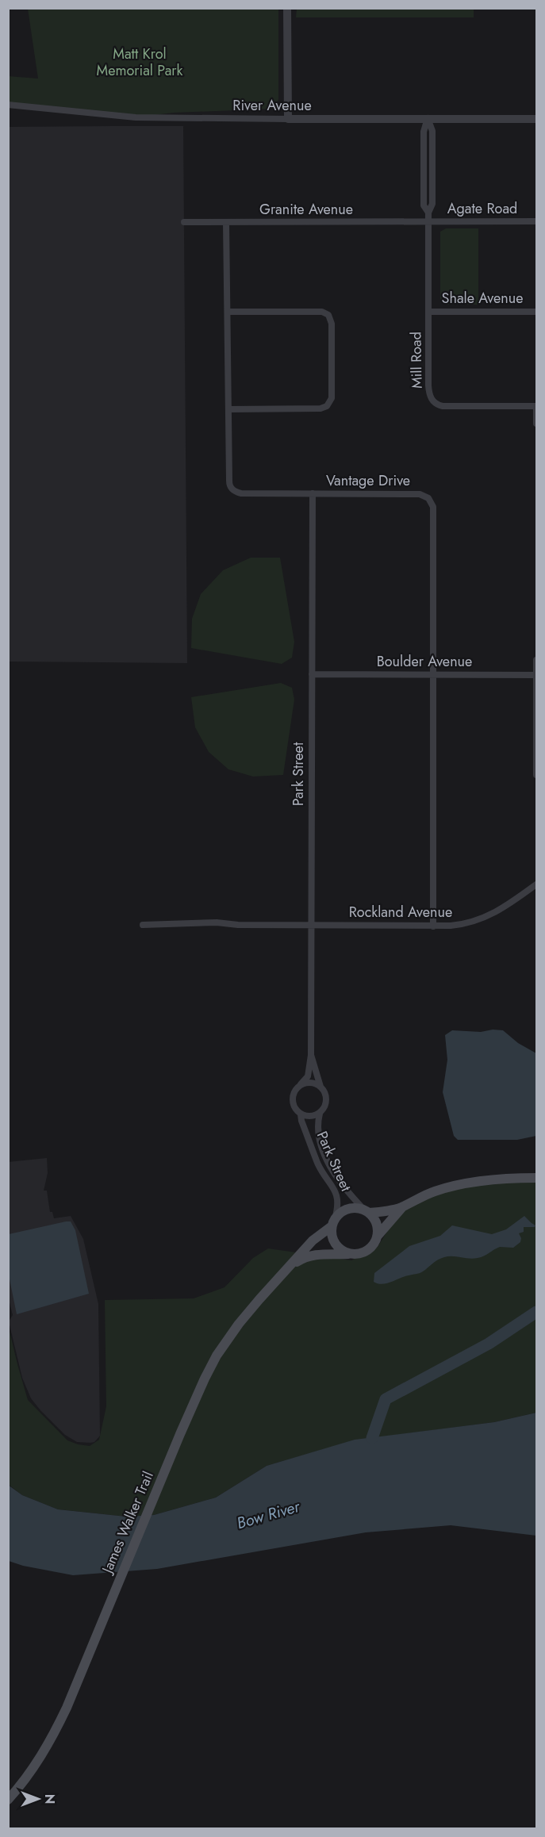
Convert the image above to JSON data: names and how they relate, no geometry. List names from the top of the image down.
{
  "streets": {
    "main road": ["James Walker Trail"],
    "street": [
      "River Avenue",
      "Agate Road",
      "Granite Avenue",
      "Shale Avenue",
      "Mill Road",
      "Vantage Drive",
      "Boulder Avenue",
      "Park Street",
      "Rockland Avenue"
    ]
  },
  "crossings": [
    ["River Avenue", "Mill Road"],
    ["Agate Road", "Granite Avenue"],
    ["Agate Road", "Mill Road"],
    ["Granite Avenue", "Mill Road"],
    ["Granite Avenue", "Vantage Drive"],
    ["Shale Avenue", "Mill Road"],
    ["Vantage Drive", "Boulder Avenue"],
    ["Vantage Drive", "Park Street"],
    ["Vantage Drive", "Rockland Avenue"],
    ["Boulder Avenue", "Park Street"],
    ["Park Street", "Rockland Avenue"],
    ["Park Street", "James Walker Trail"]
  ],
  "water": ["Bow River"],
  "parks": ["Matt Krol Memorial Park"],
  "north": "right"
}
